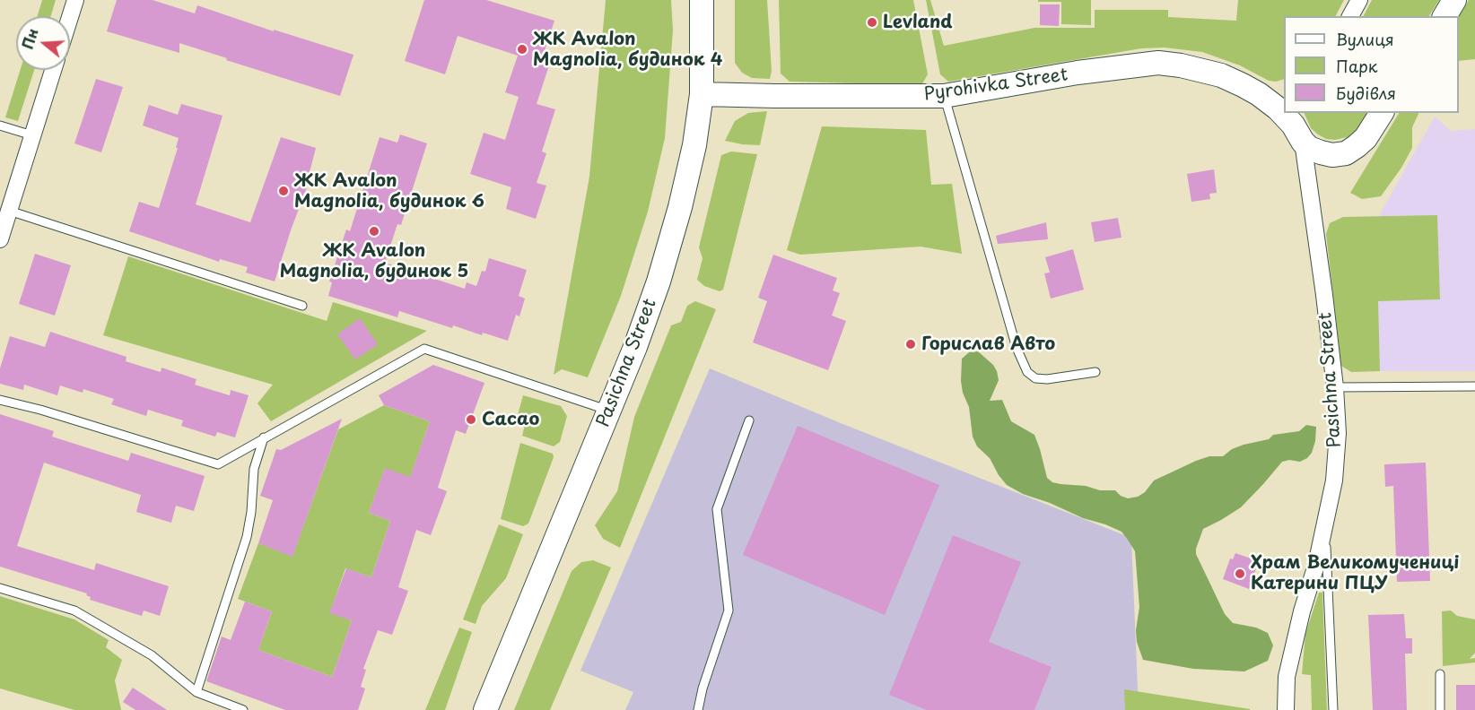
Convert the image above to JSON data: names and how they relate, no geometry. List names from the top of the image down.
{
  "streets": {
    "street": ["Pyrohivka Street", "Pasichna Street"]
  },
  "crossings": [
    ["Pyrohivka Street", "Pasichna Street"]
  ],
  "places": [
    "Levland",
    "ЖК Avalon Magnolia, будинок 4",
    "ЖК Avalon Magnolia, будинок 6",
    "ЖК Avalon Magnolia, будинок 5",
    "Горислав Авто",
    "Cacao",
    "Храм Великомучениці Катерини ПЦУ"
  ],
  "legend": ["Вулиця", "Парк", "Будівля"],
  "north": "left"
}
